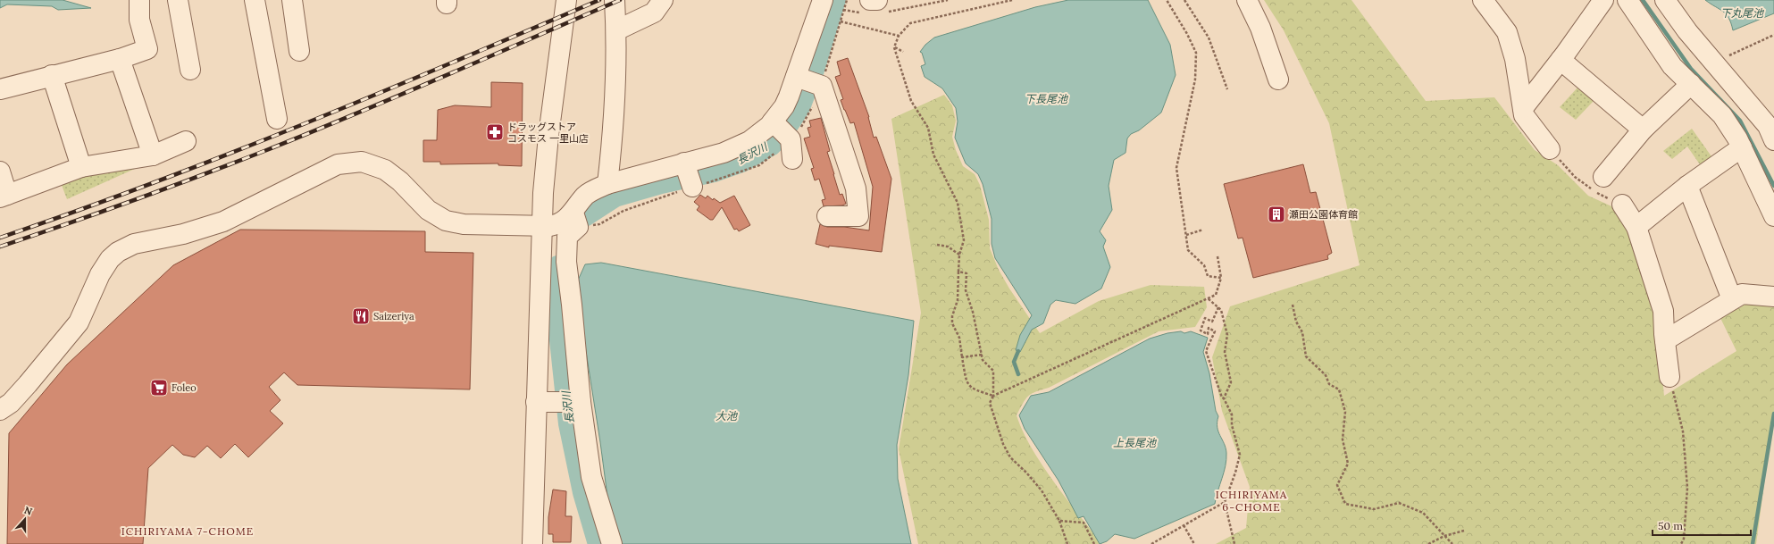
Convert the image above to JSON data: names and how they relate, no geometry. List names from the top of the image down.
{
  "districts": ["ICHIRIYAMA 6-CHOME", "ICHIRIYAMA 7-CHOME"],
  "water": [
    "下丸尾池",
    "下長尾池",
    "長沢川",
    "大池",
    "上長尾池"
  ],
  "places": {
    "pharmacy": ["ドラッグストア コスモス 一里山店"],
    "building": ["瀬田公園体育館"],
    "restaurant": ["Saizeriya"],
    "supermarket": ["Foleo"]
  },
  "scale_bar": "50 m",
  "north": "top"
}
